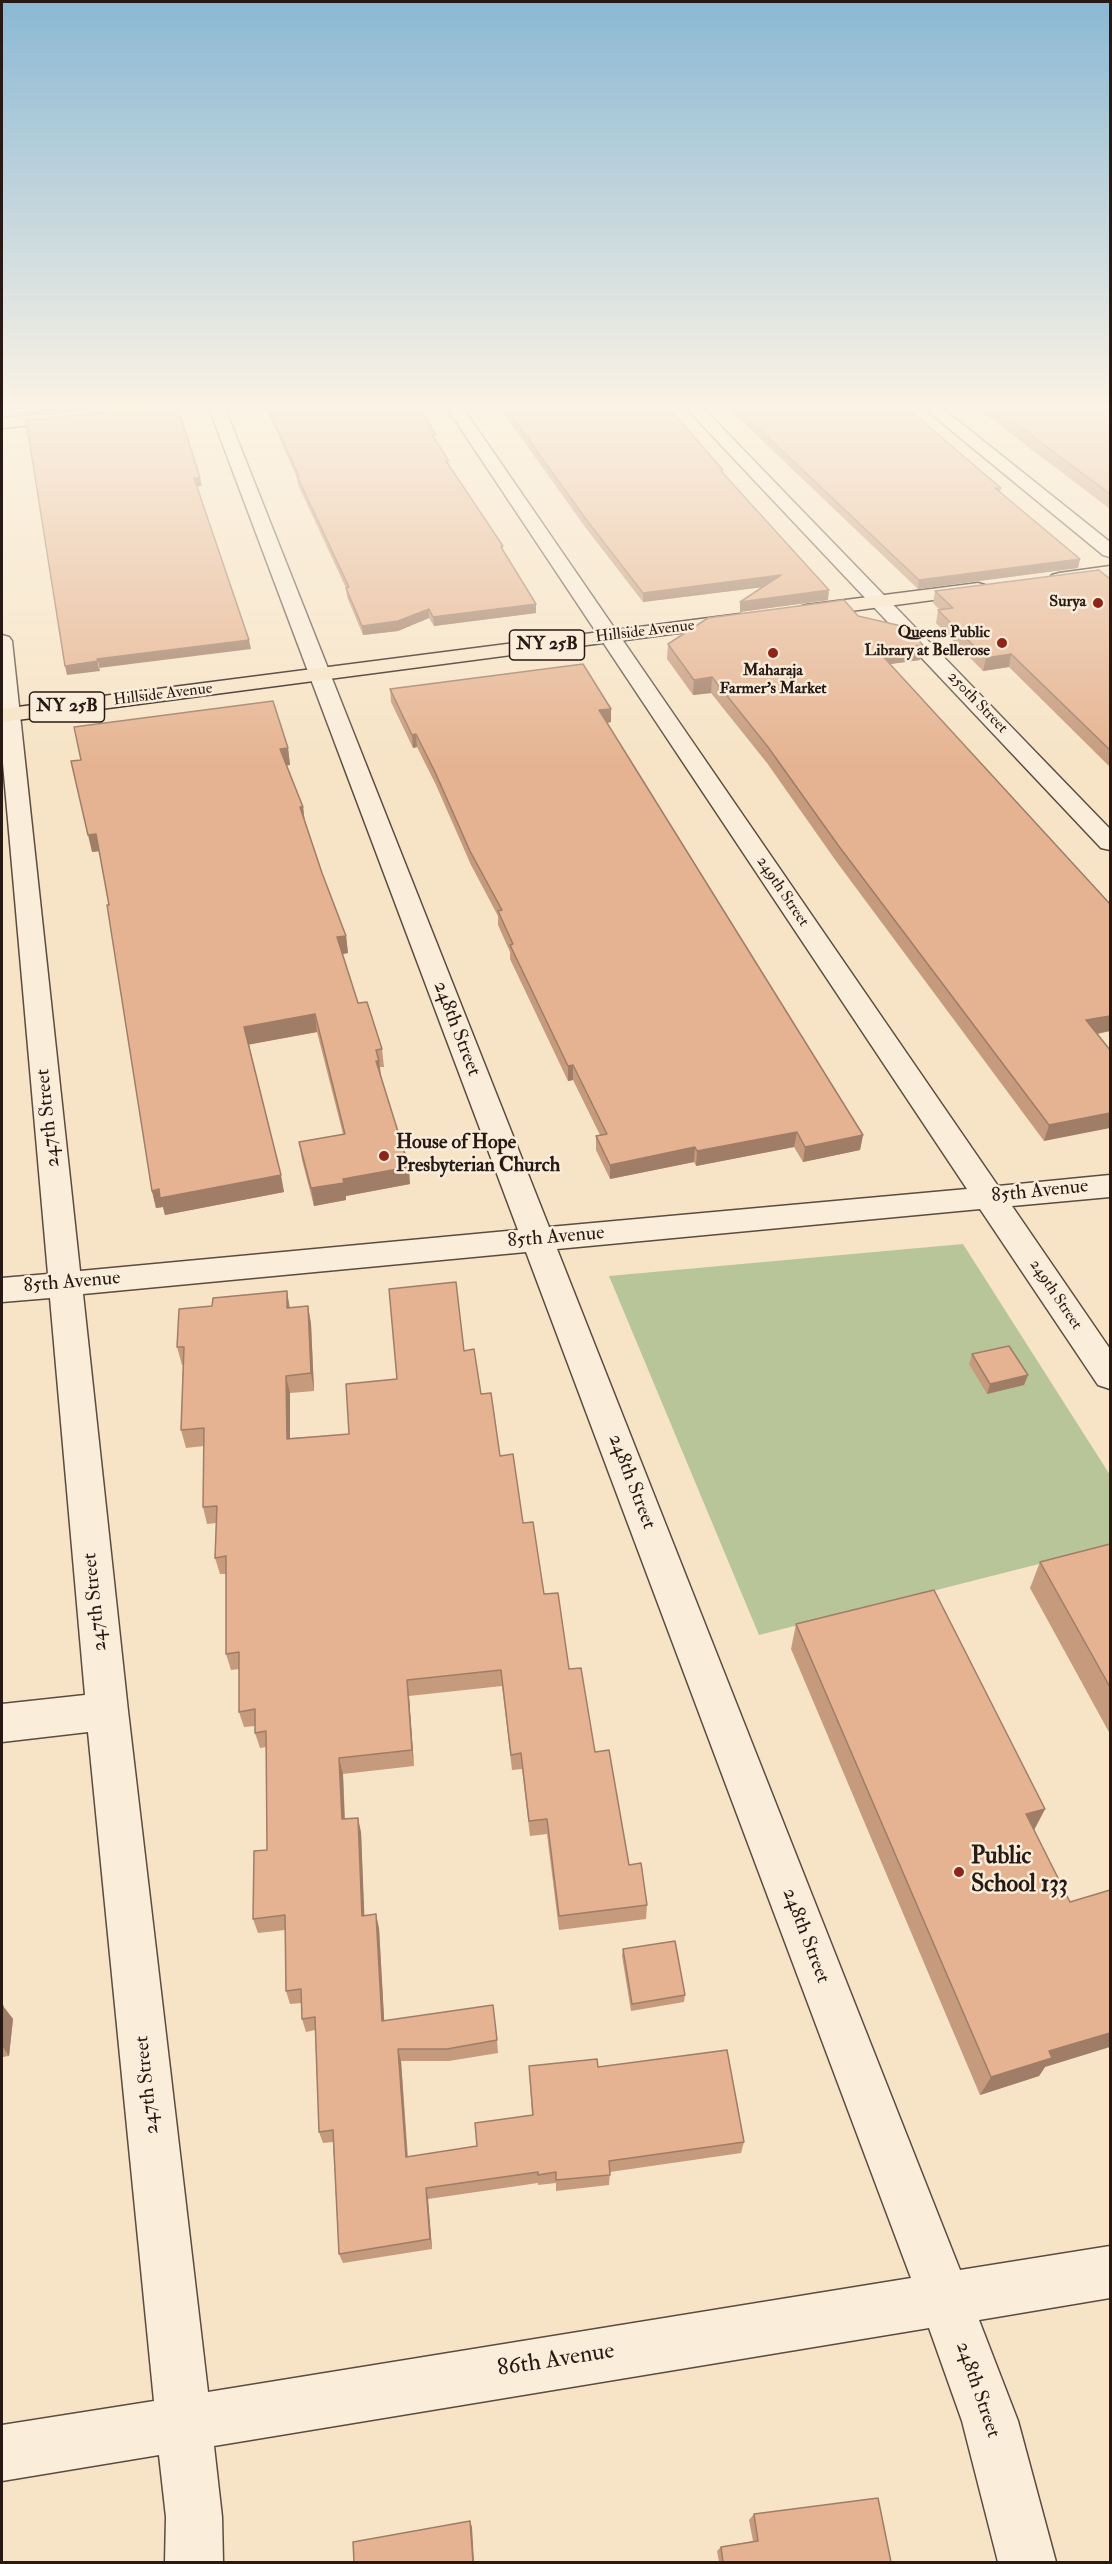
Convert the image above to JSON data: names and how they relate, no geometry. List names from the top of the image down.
{
  "streets": {
    "main road": ["Hillside Avenue", "NY 25B"],
    "street": [
      "250th Street",
      "249th Street",
      "248th Street",
      "247th Street",
      "85th Avenue",
      "86th Avenue"
    ]
  },
  "crossings": [
    ["Hillside Avenue", "249th Street"],
    ["Hillside Avenue", "248th Street"],
    ["Hillside Avenue", "247th Street"],
    ["249th Street", "85th Avenue"],
    ["248th Street", "85th Avenue"],
    ["248th Street", "86th Avenue"],
    ["247th Street", "85th Avenue"],
    ["247th Street", "86th Avenue"]
  ],
  "places": [
    "Surya",
    "Queens Public Library at Bellerose",
    "Maharaja Farmer's Market",
    "House of Hope Presbyterian Church",
    "Public School 133"
  ]
}
